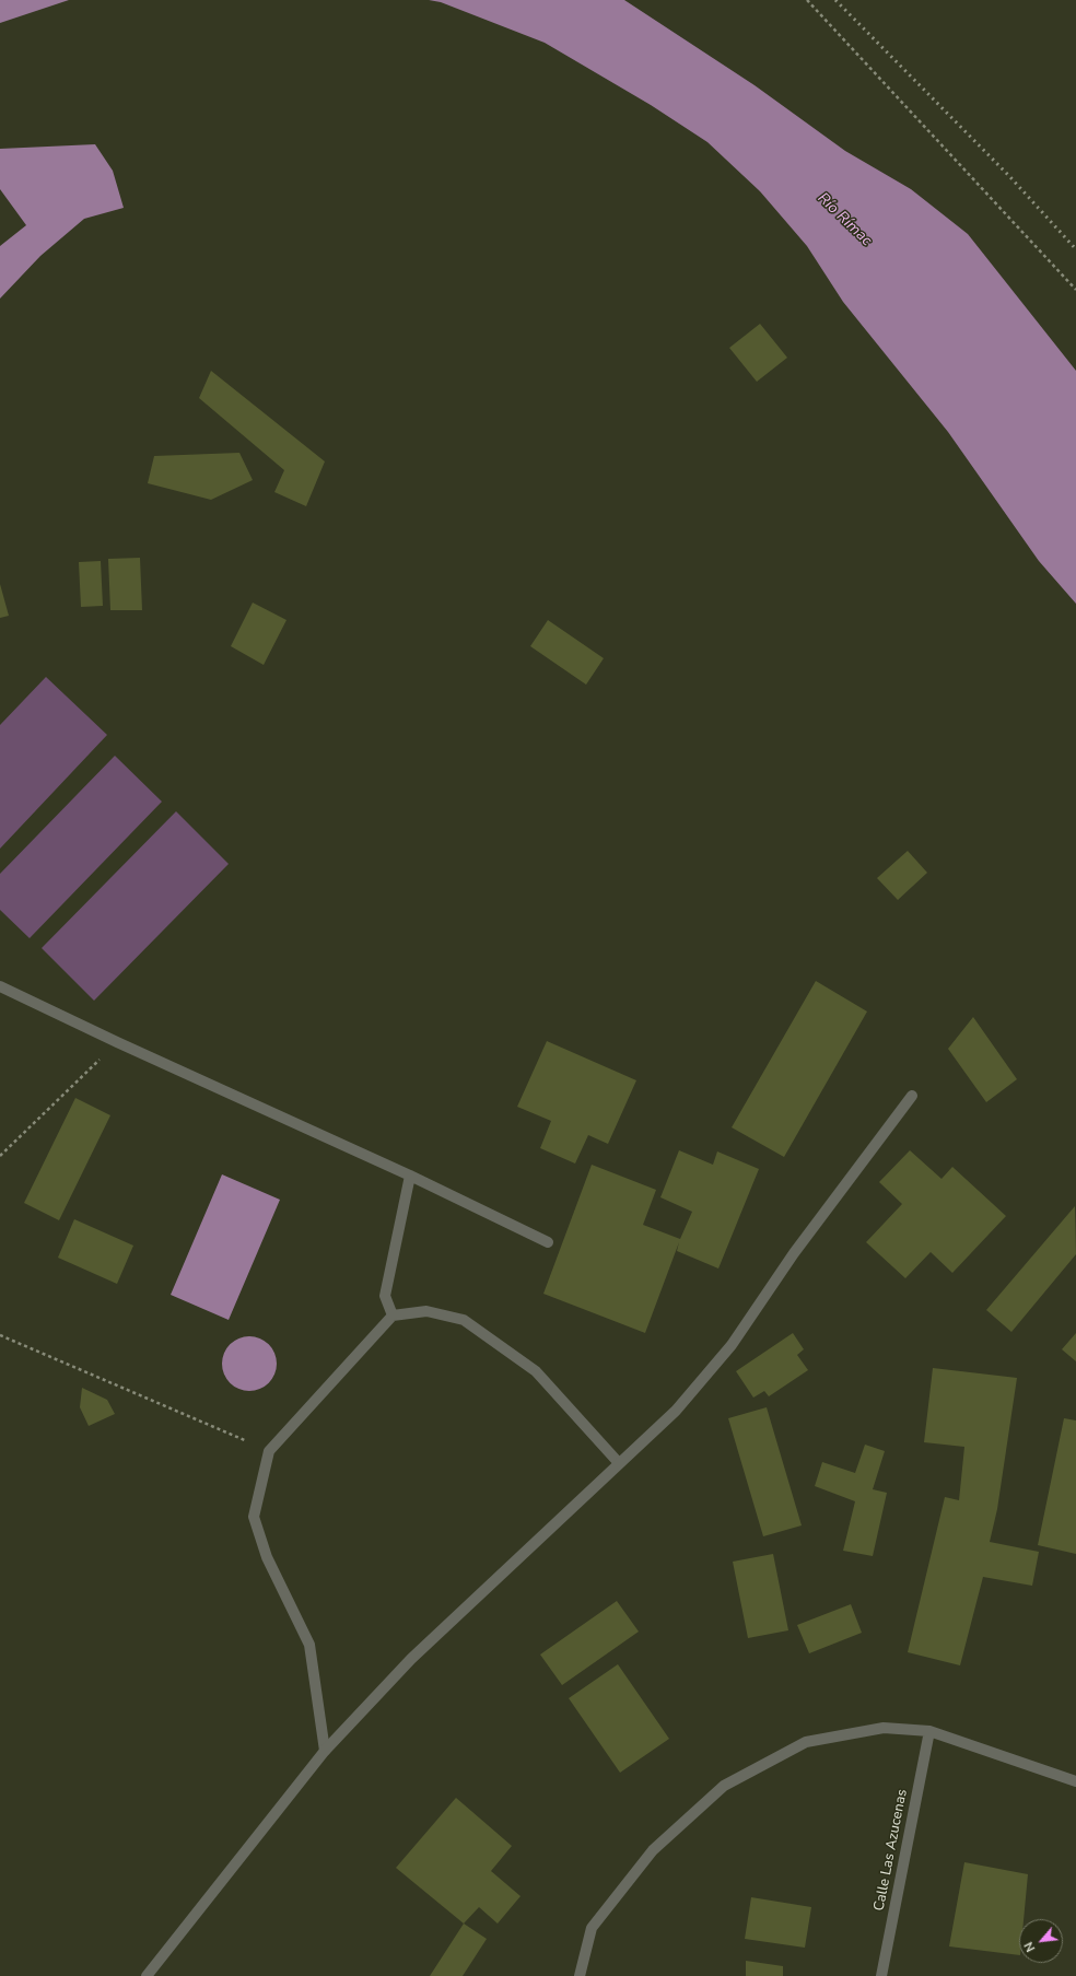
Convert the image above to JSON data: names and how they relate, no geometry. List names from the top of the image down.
{
  "streets": {
    "street": ["Calle Las Azucenas"]
  },
  "water": ["Río Rímac"],
  "north": "bottom left"
}
